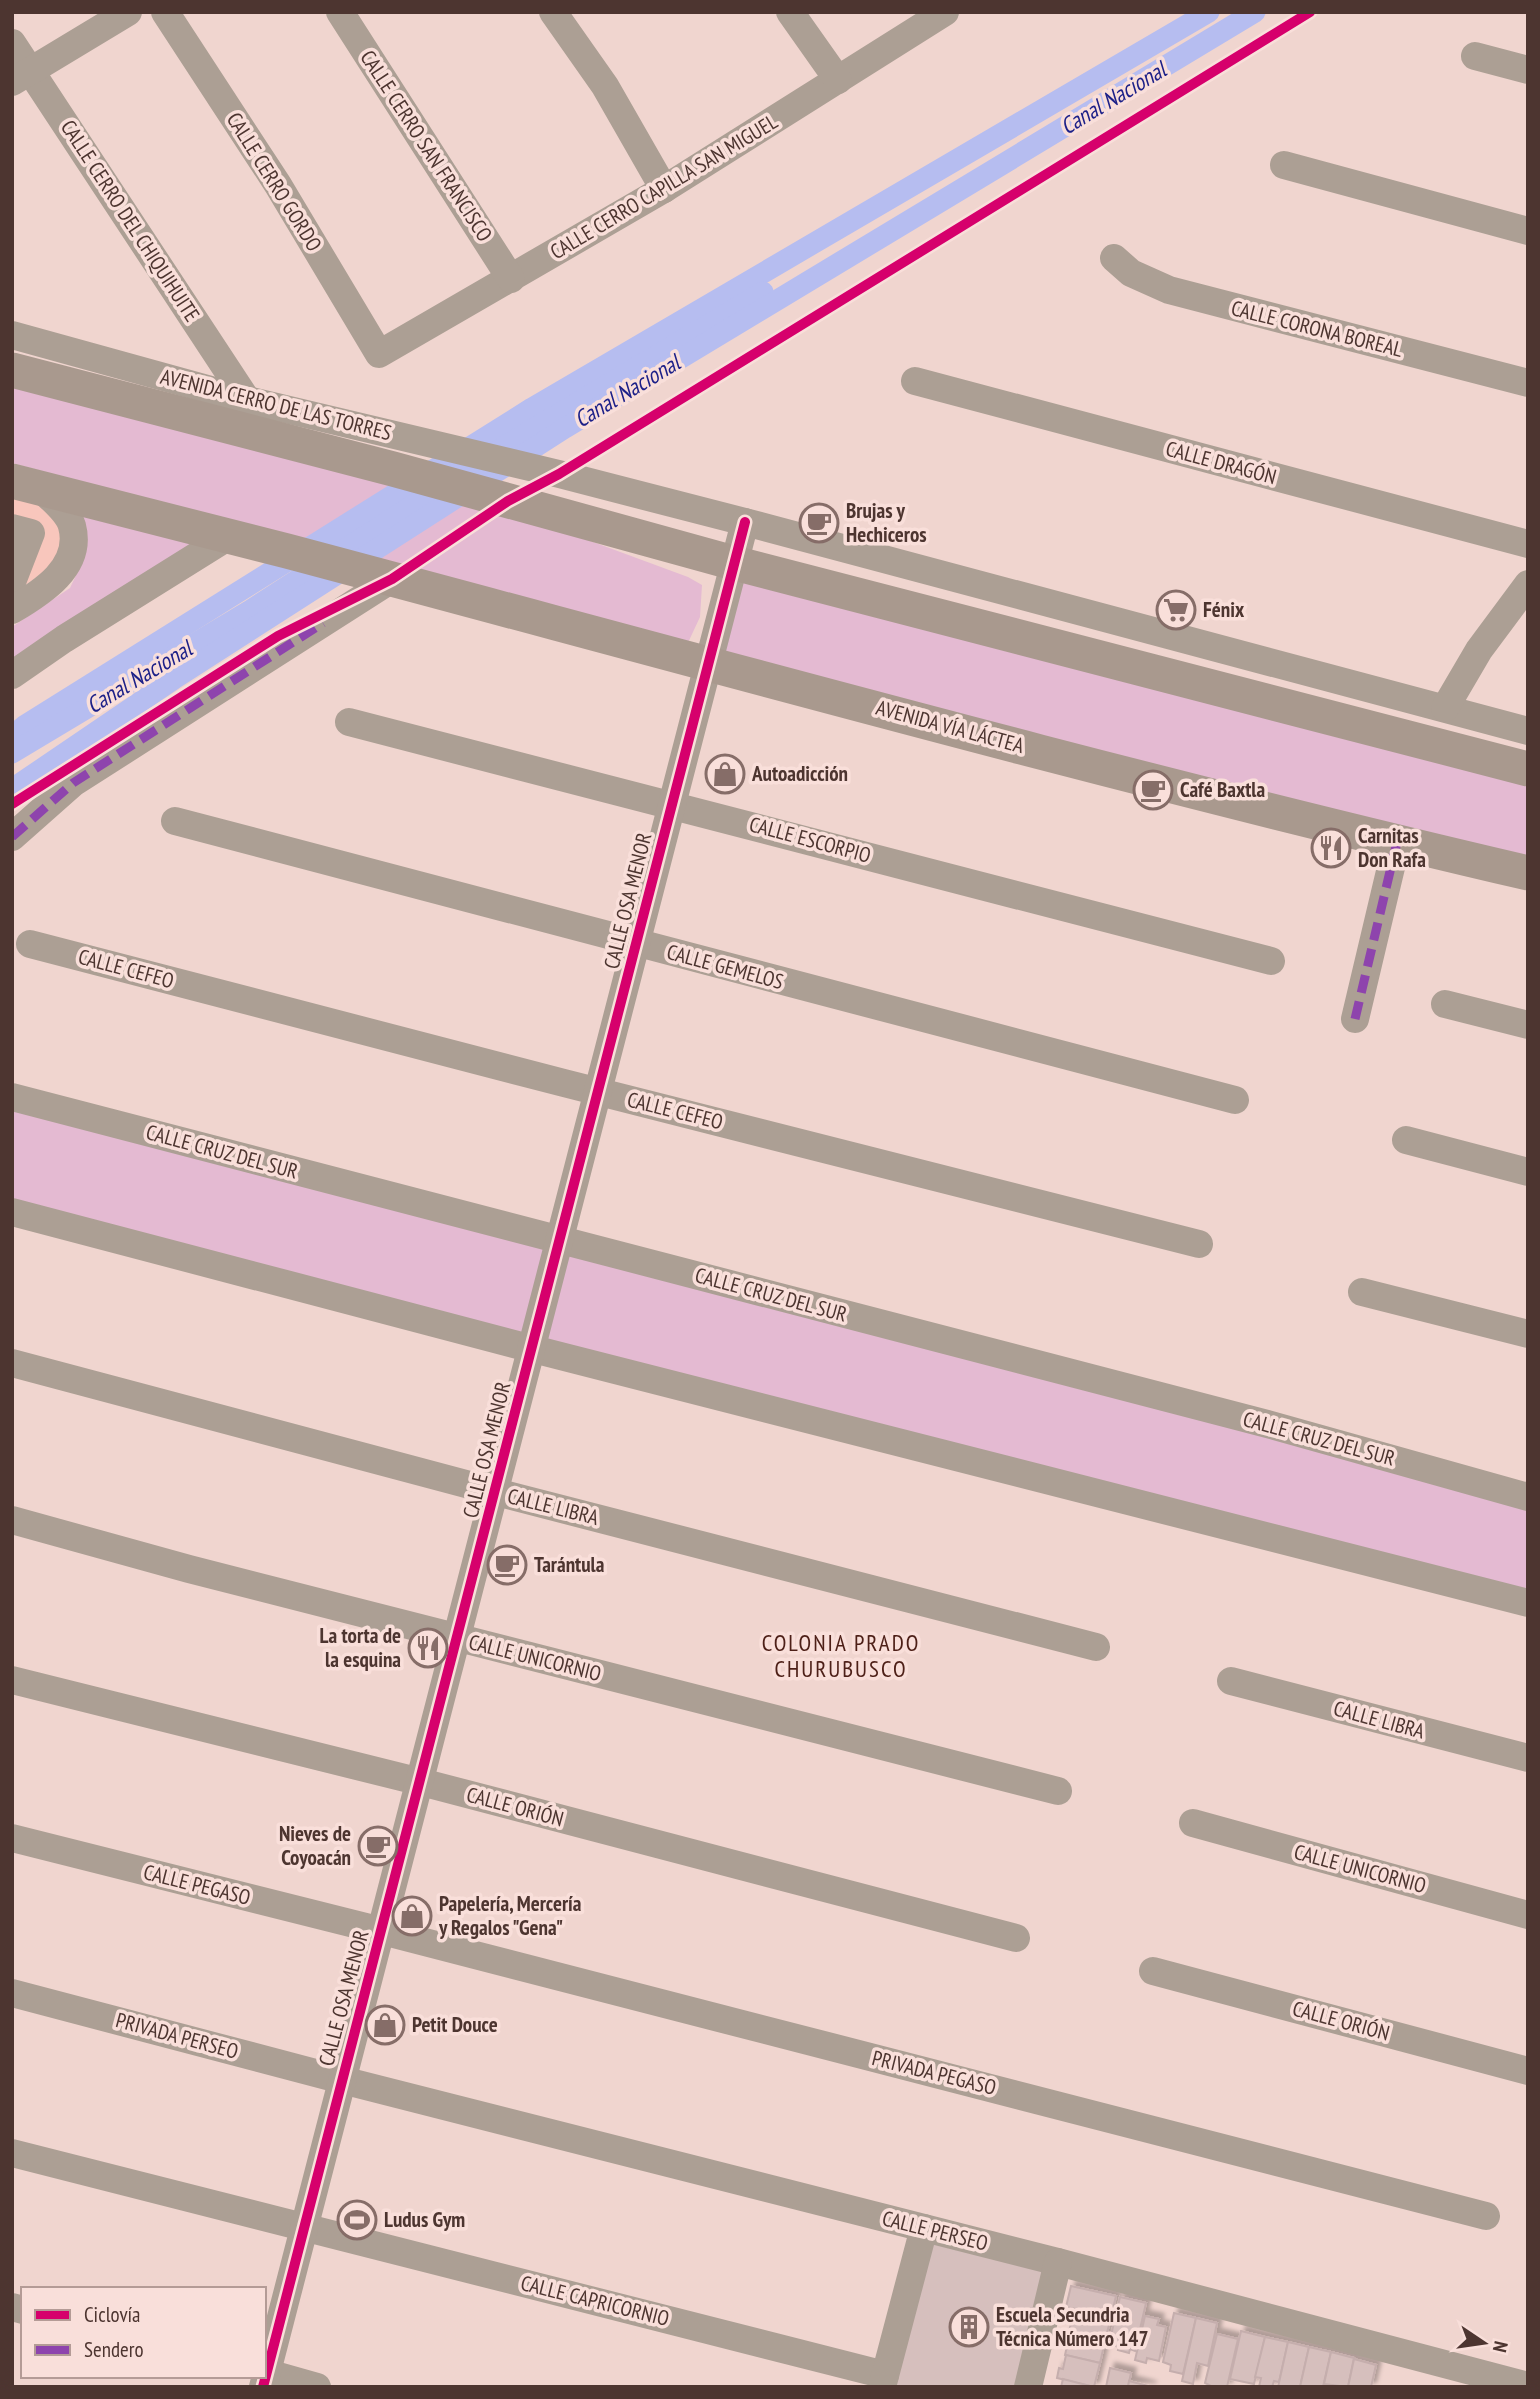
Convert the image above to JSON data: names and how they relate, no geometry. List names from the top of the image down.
{
  "streets": {
    "main road": ["AVENIDA CERRO DE LAS TORRES", "AVENIDA VÍA LÁCTEA"],
    "street": [
      "CALLE CERRO SAN FRANCISCO",
      "CALLE CERRO GORDO",
      "CALLE CERRO CAPILLA SAN MIGUEL",
      "CALLE CERRO DEL CHIQUIHUITE",
      "CALLE CORONA BOREAL",
      "CALLE DRAGÓN",
      "CALLE ESCORPIO",
      "CALLE OSA MENOR",
      "CALLE GEMELOS",
      "CALLE CEFEO",
      "CALLE CRUZ DEL SUR",
      "CALLE LIBRA",
      "CALLE UNICORNIO",
      "CALLE ORIÓN",
      "CALLE PEGASO",
      "PRIVADA PERSEO",
      "PRIVADA PEGASO",
      "CALLE PERSEO",
      "CALLE CAPRICORNIO"
    ]
  },
  "crossings": [
    ["CALLE CERRO SAN FRANCISCO", "CALLE CERRO CAPILLA SAN MIGUEL"],
    ["CALLE CERRO GORDO", "CALLE CERRO CAPILLA SAN MIGUEL"],
    ["CALLE CERRO DEL CHIQUIHUITE", "AVENIDA CERRO DE LAS TORRES"],
    ["AVENIDA CERRO DE LAS TORRES", "CALLE OSA MENOR"],
    ["AVENIDA VÍA LÁCTEA", "CALLE OSA MENOR"],
    ["CALLE ESCORPIO", "CALLE OSA MENOR"],
    ["CALLE OSA MENOR", "CALLE GEMELOS"],
    ["CALLE OSA MENOR", "CALLE CEFEO"],
    ["CALLE OSA MENOR", "CALLE CRUZ DEL SUR"],
    ["CALLE OSA MENOR", "CALLE LIBRA"],
    ["CALLE OSA MENOR", "CALLE UNICORNIO"],
    ["CALLE OSA MENOR", "CALLE ORIÓN"],
    ["CALLE OSA MENOR", "CALLE PEGASO"],
    ["CALLE OSA MENOR", "PRIVADA PERSEO"],
    ["CALLE OSA MENOR", "PRIVADA PEGASO"],
    ["CALLE OSA MENOR", "CALLE PERSEO"],
    ["CALLE OSA MENOR", "CALLE CAPRICORNIO"],
    ["CALLE PEGASO", "PRIVADA PEGASO"],
    ["PRIVADA PERSEO", "CALLE PERSEO"]
  ],
  "districts": ["COLONIA PRADO CHURUBUSCO"],
  "water": ["Canal Nacional"],
  "places": {
    "cafe": [
      "Brujas y Hechiceros",
      "Café Baxtla",
      "Tarántula",
      "Nieves de Coyoacán"
    ],
    "supermarket": ["Fénix"],
    "shop": ["Autoadicción", "Papelería, Mercería y Regalos \"Gena\"", "Petit Douce"],
    "restaurant": ["Carnitas Don Rafa", "La torta de la esquina"],
    "sports": ["Ludus Gym"],
    "building": ["Escuela Secundria Técnica Número 147"]
  },
  "legend": ["Ciclovía", "Sendero"],
  "north": "right"
}
